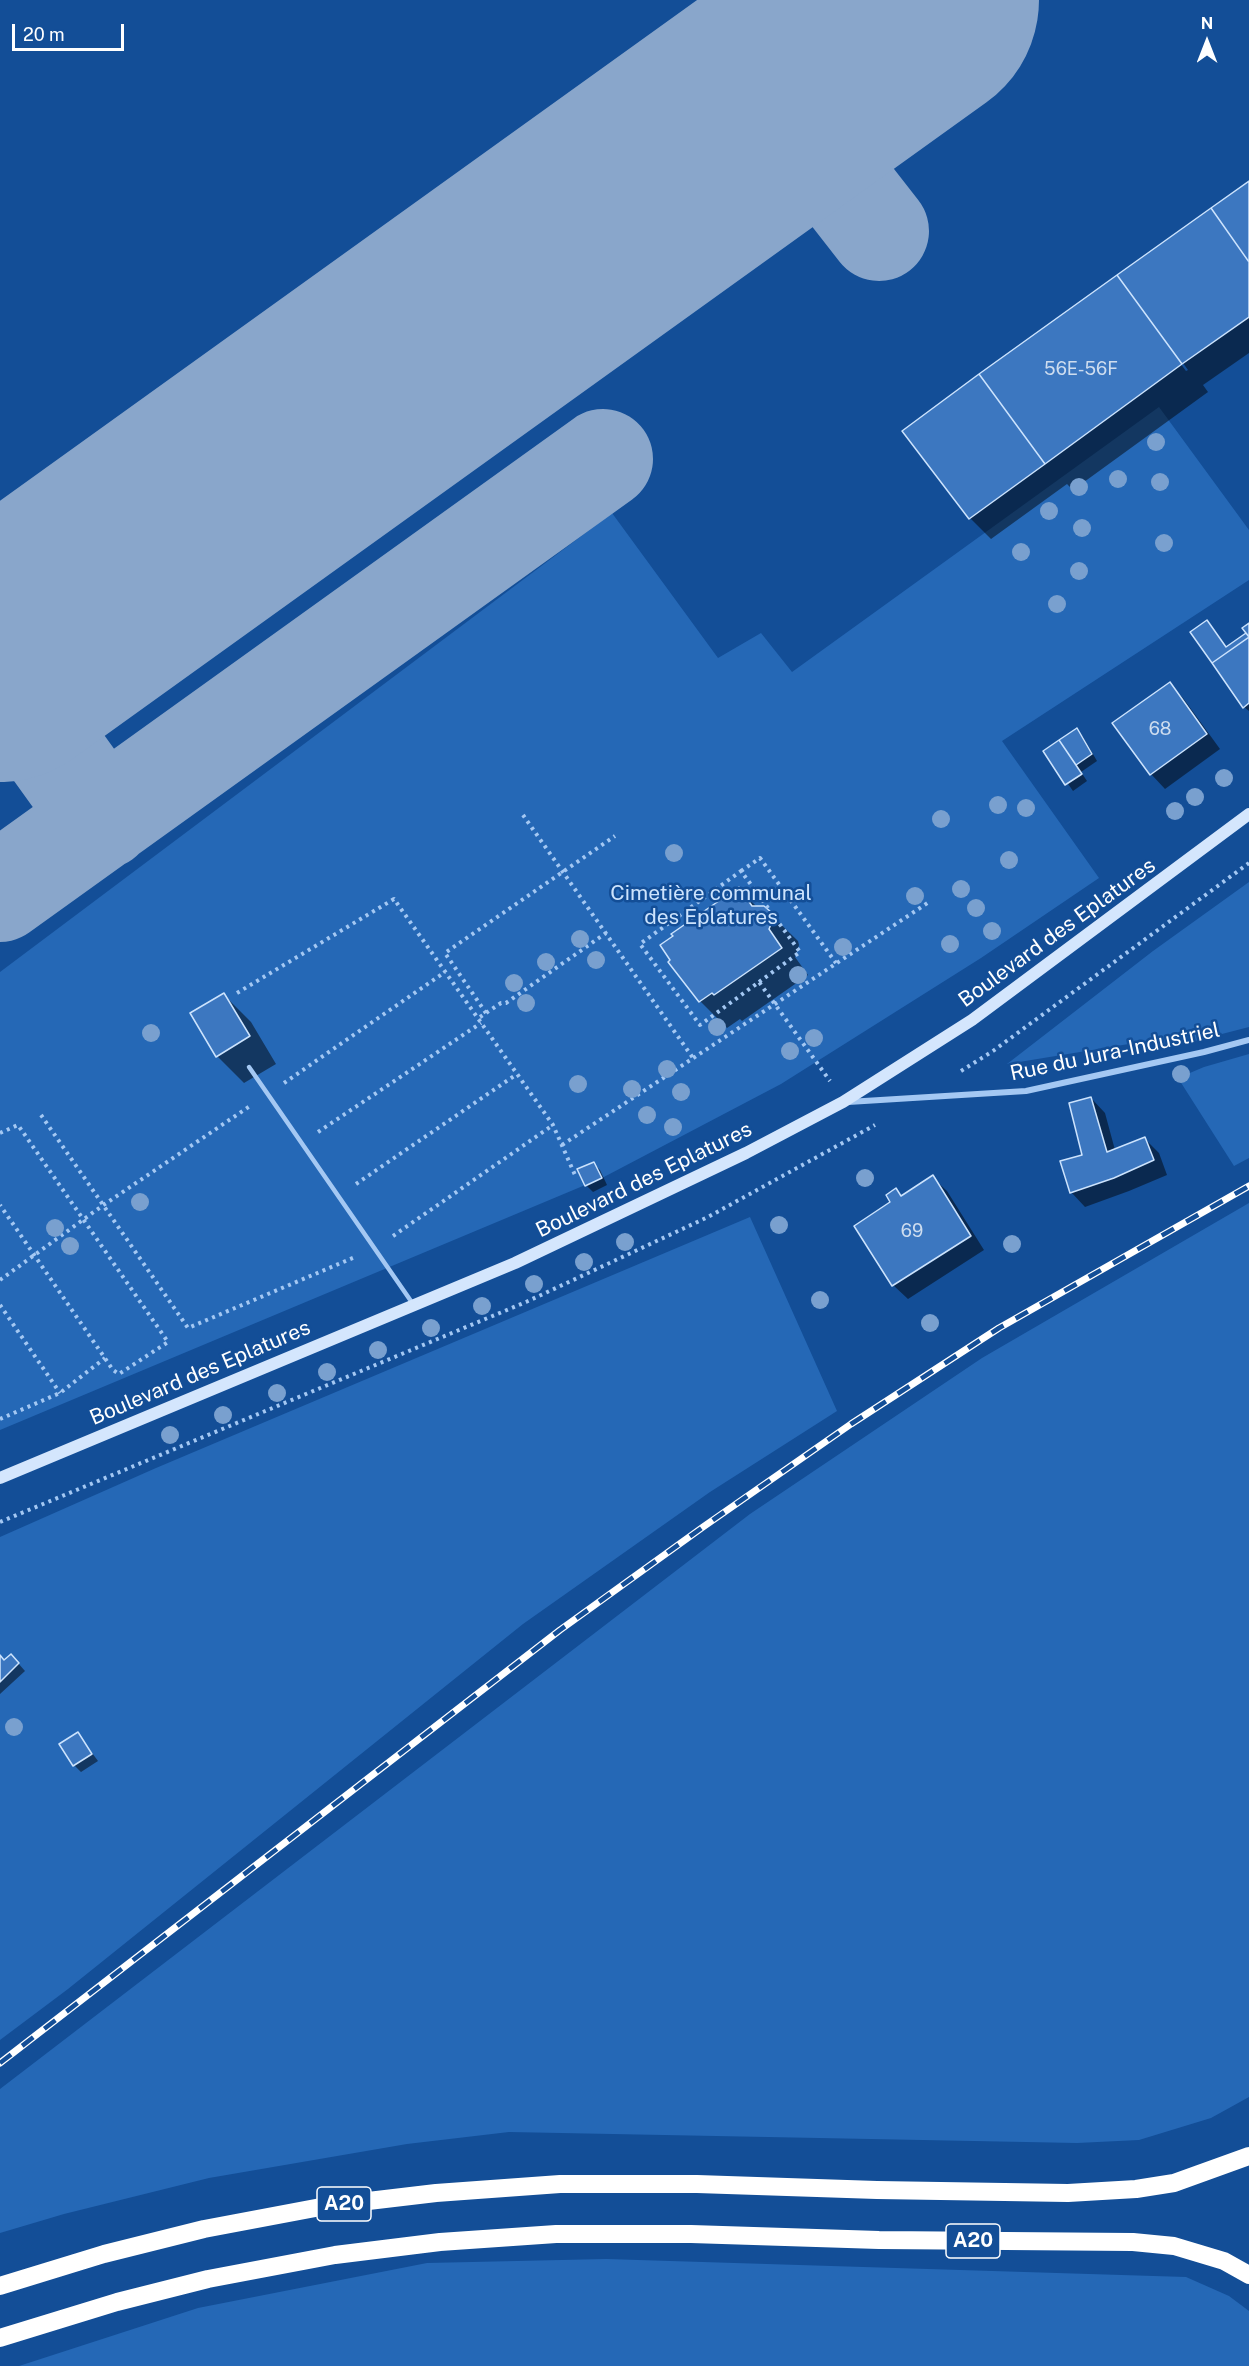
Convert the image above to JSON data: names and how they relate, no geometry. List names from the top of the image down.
{
  "streets": {
    "highway": ["A20"],
    "main road": ["Boulevard des Eplatures"],
    "street": ["Rue du Jura-Industriel"]
  },
  "crossings": [
    ["Boulevard des Eplatures", "Rue du Jura-Industriel"]
  ],
  "parks": ["Cimetière communal des Eplatures"],
  "house_numbers": ["56E-56F", "68", "69"],
  "scale_bar": "20 m",
  "north": "top"
}
